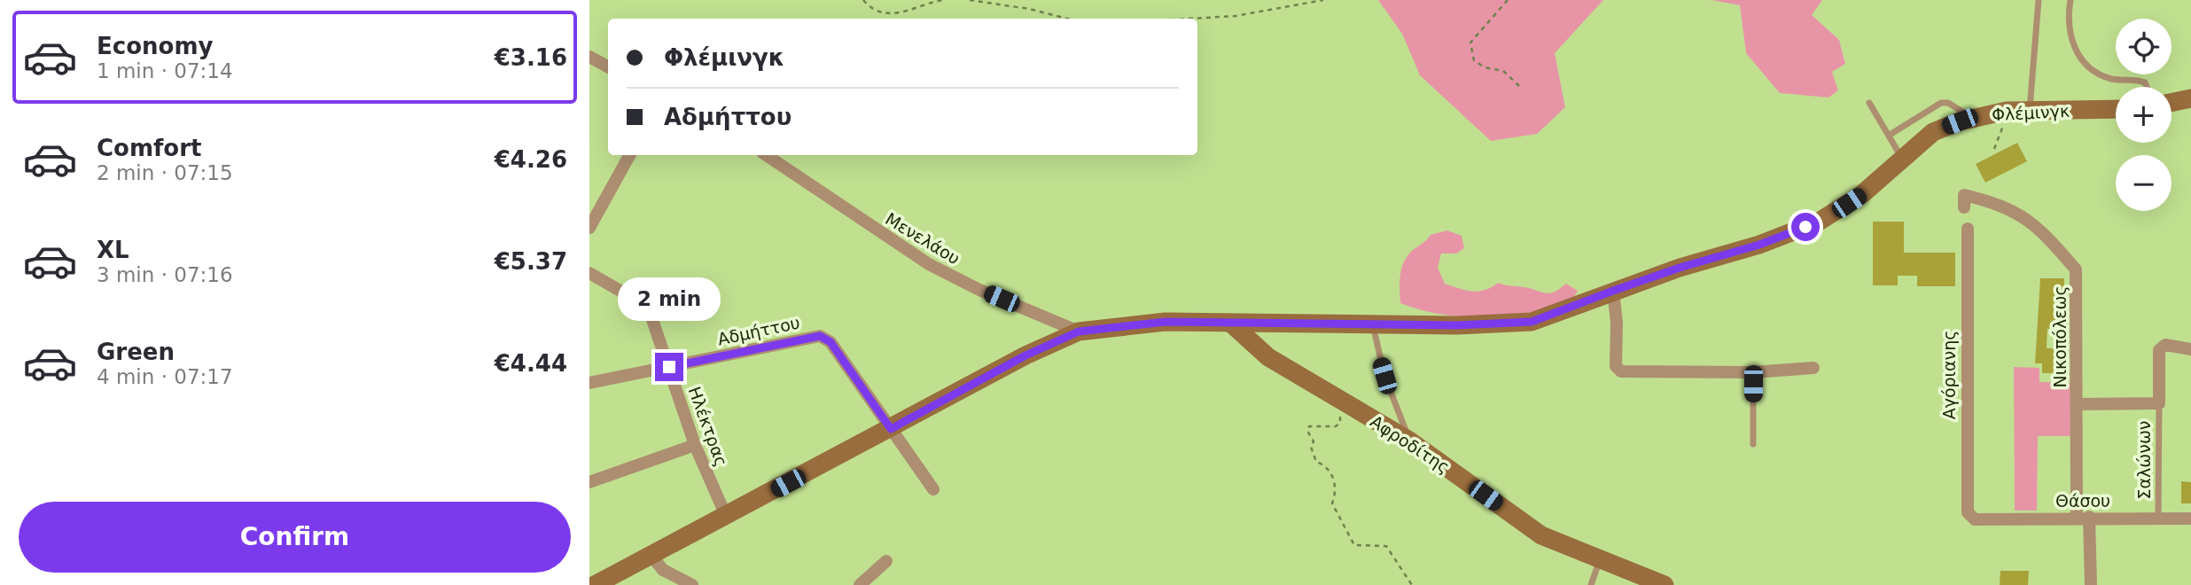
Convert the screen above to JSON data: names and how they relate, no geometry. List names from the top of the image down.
{
  "streets": {
    "street": [
      "Φλέμινγκ",
      "Μενελάου",
      "Αδμήττου",
      "Νικοπόλεως",
      "Αγόριανης",
      "Ηλέκτρας",
      "Αφροδίτης",
      "Θάσου"
    ],
    "lane": ["Σαλώνων"]
  },
  "crossings": [
    ["Φλέμινγκ", "Μενελάου"],
    ["Φλέμινγκ", "Αδμήττου"],
    ["Φλέμινγκ", "Ηλέκτρας"],
    ["Φλέμινγκ", "Αφροδίτης"],
    ["Αδμήττου", "Ηλέκτρας"],
    ["Νικοπόλεως", "Θάσου"],
    ["Αγόριανης", "Θάσου"],
    ["Σαλώνων", "Θάσου"]
  ],
  "page": {
    "list": [
      {
        "name": "Economy",
        "note": "1 min · 07:14",
        "value": "€3.16"
      },
      {
        "name": "Comfort",
        "note": "2 min · 07:15",
        "value": "€4.26"
      },
      {
        "name": "XL",
        "note": "3 min · 07:16",
        "value": "€5.37"
      },
      {
        "name": "Green",
        "note": "4 min · 07:17",
        "value": "€4.44"
      }
    ],
    "map_buttons": ["+", "−"],
    "banner": ["Φλέμινγκ", "Αδμήττου"],
    "bubble": "2 min",
    "buttons": "Confirm"
  }
}
